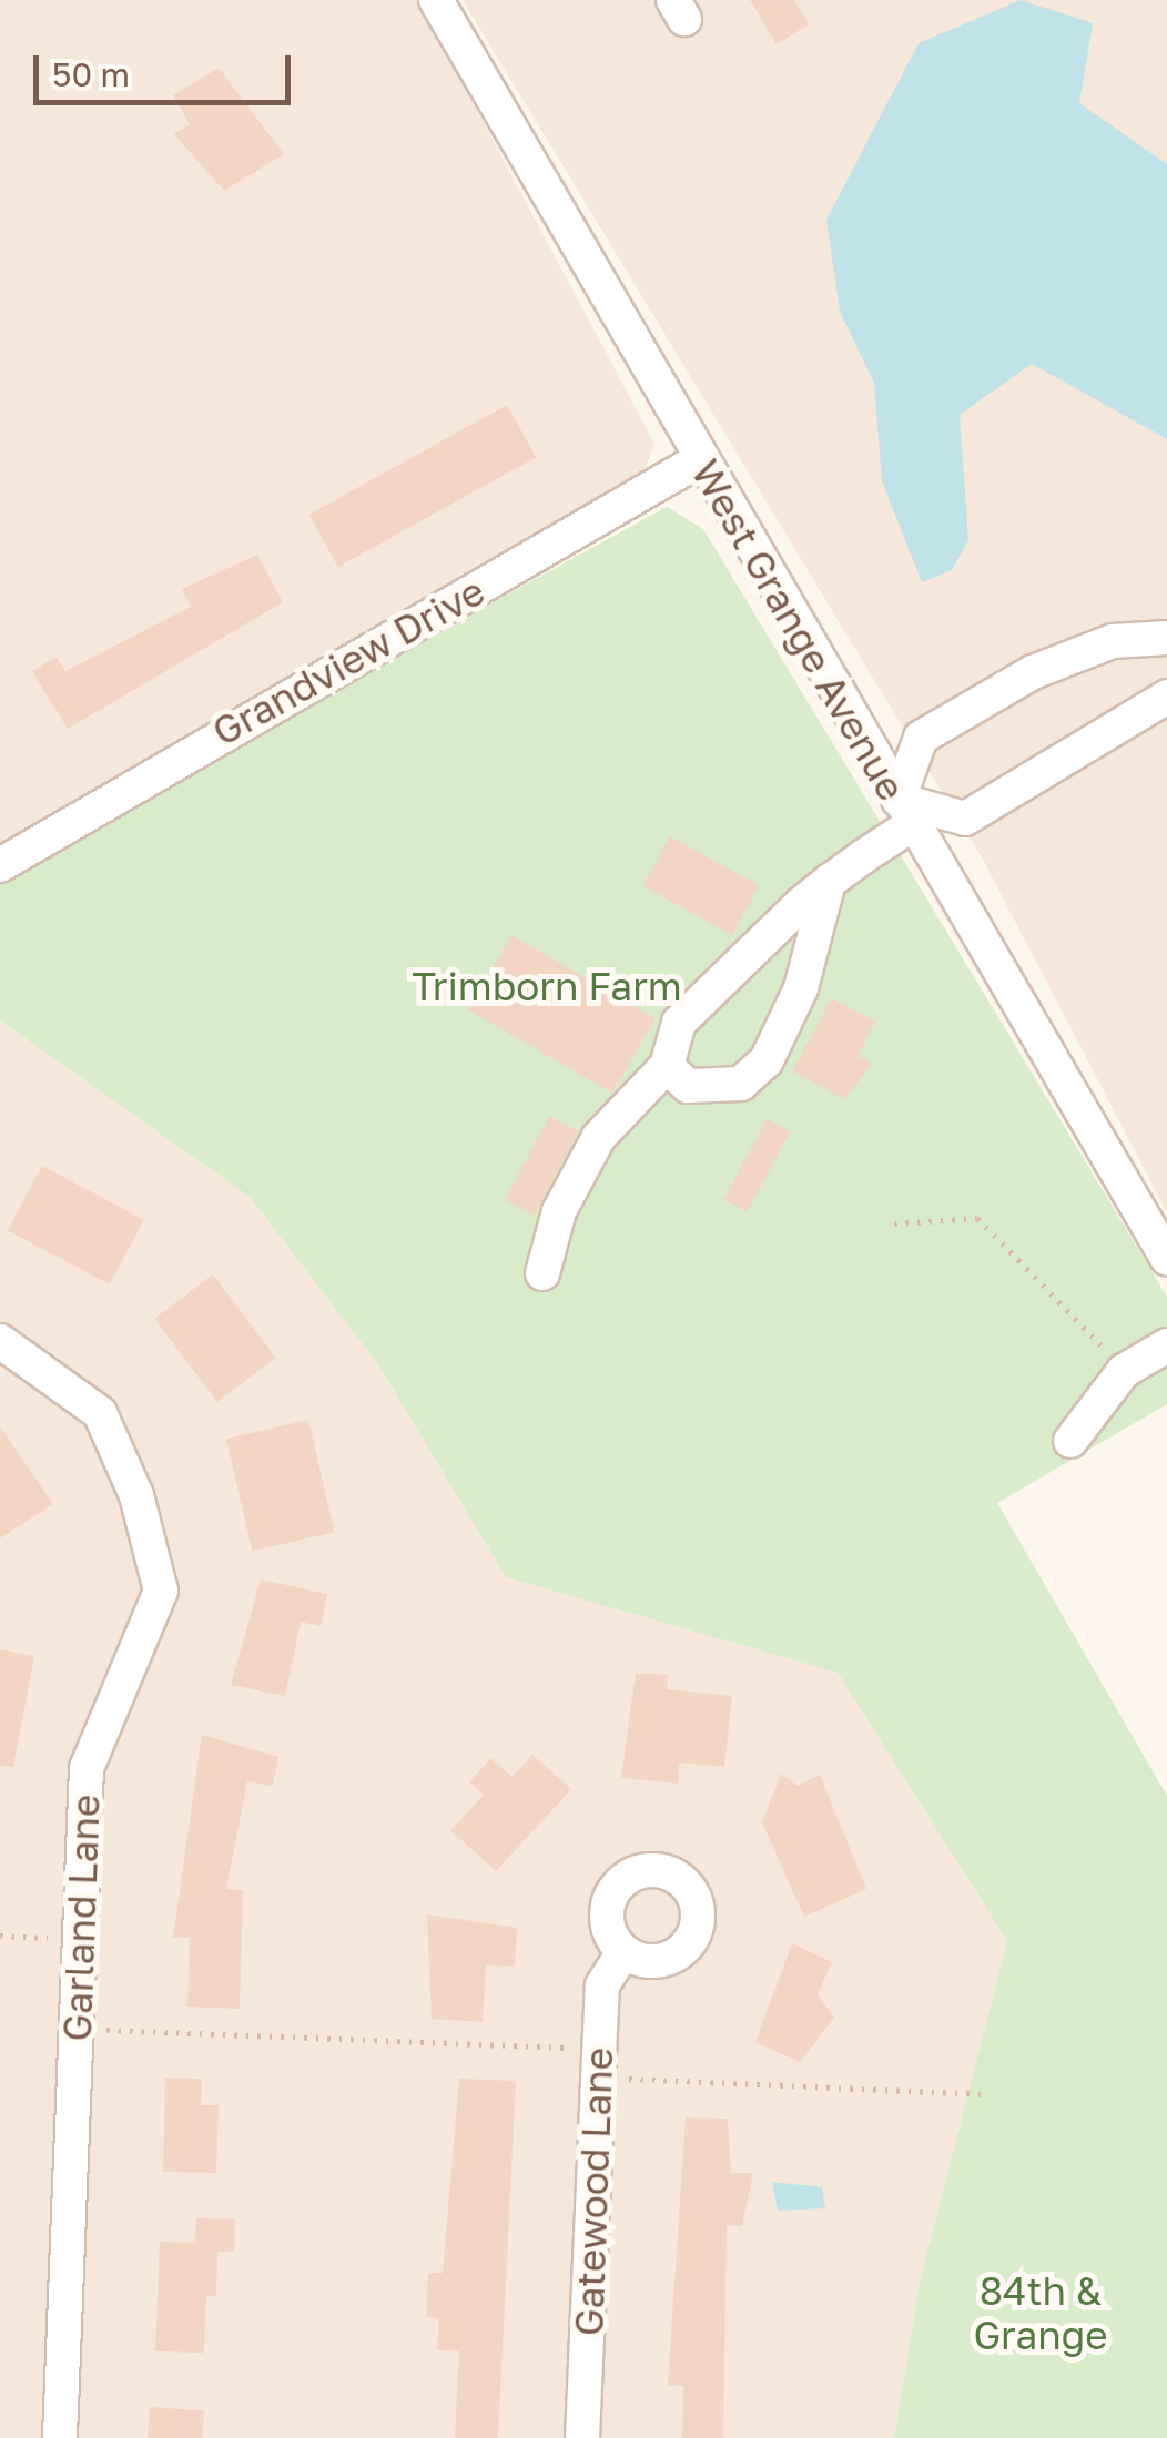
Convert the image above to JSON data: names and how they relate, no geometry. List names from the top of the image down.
{
  "streets": {
    "street": [
      "West Grange Avenue",
      "Grandview Drive",
      "Garland Lane",
      "Gatewood Lane"
    ]
  },
  "crossings": [
    ["West Grange Avenue", "Grandview Drive"]
  ],
  "parks": ["Trimborn Farm", "84th & Grange"],
  "scale_bar": "50 m"
}
